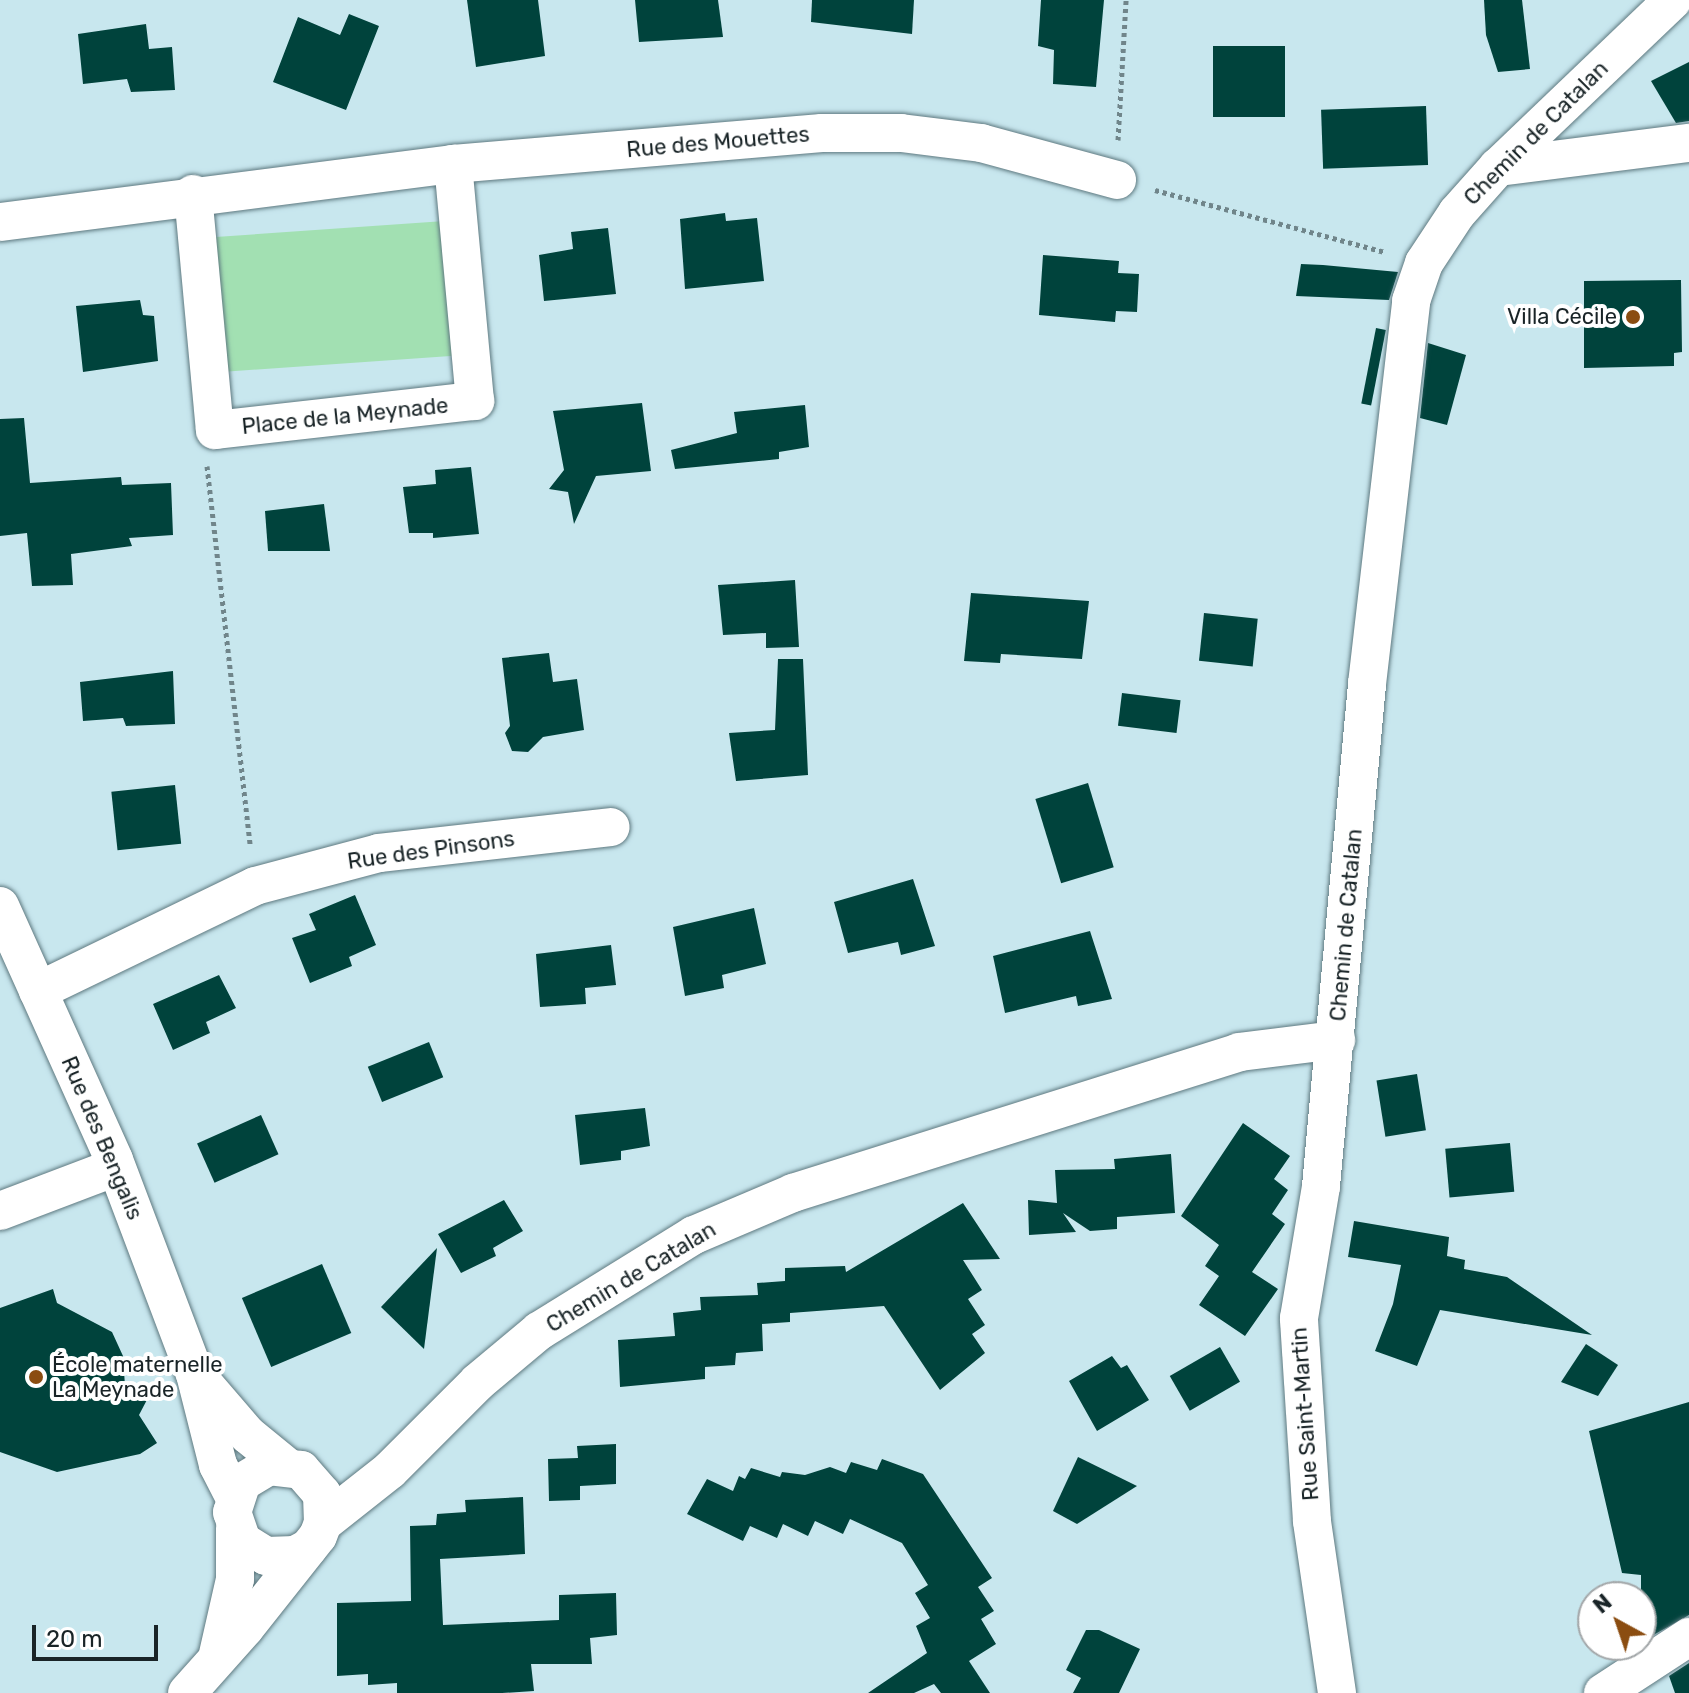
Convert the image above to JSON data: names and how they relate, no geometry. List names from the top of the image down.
{
  "streets": {
    "street": [
      "Chemin de Catalan",
      "Rue des Mouettes",
      "Place de la Meynade",
      "Rue des Pinsons",
      "Rue des Bengalis",
      "Rue Saint-Martin"
    ]
  },
  "crossings": [
    ["Chemin de Catalan", "Rue des Bengalis"],
    ["Chemin de Catalan", "Rue Saint-Martin"],
    ["Rue des Mouettes", "Place de la Meynade"],
    ["Rue des Pinsons", "Rue des Bengalis"]
  ],
  "places": ["Villa Cécile", "École maternelle La Meynade"],
  "scale_bar": "20 m",
  "north": "top left"
}
